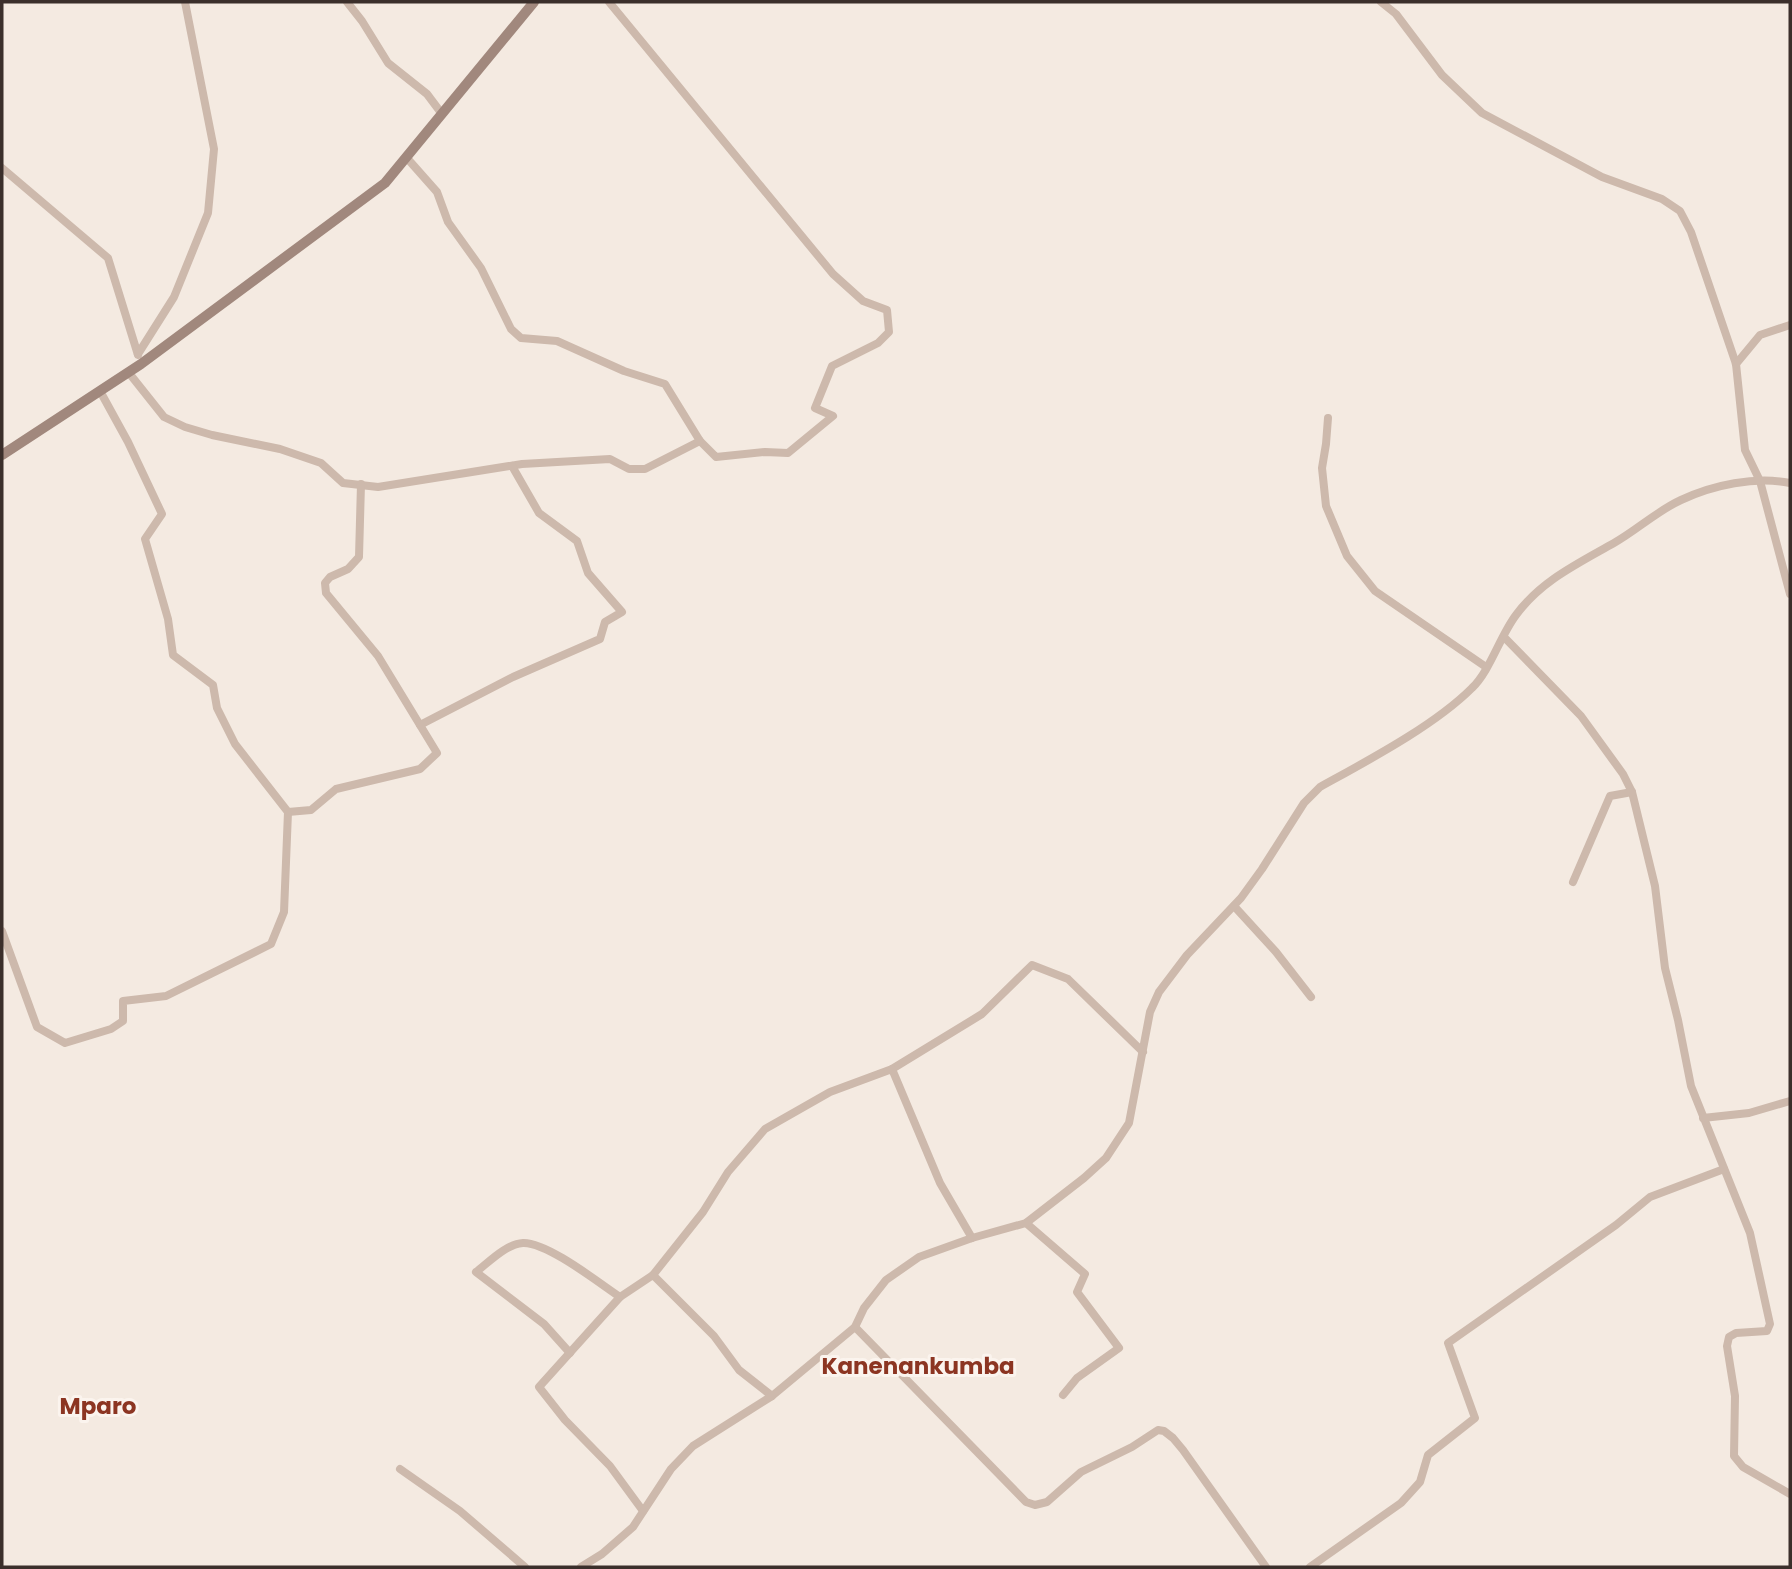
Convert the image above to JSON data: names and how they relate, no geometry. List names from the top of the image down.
{
  "districts": ["Kanenankumba", "Mparo"]
}
